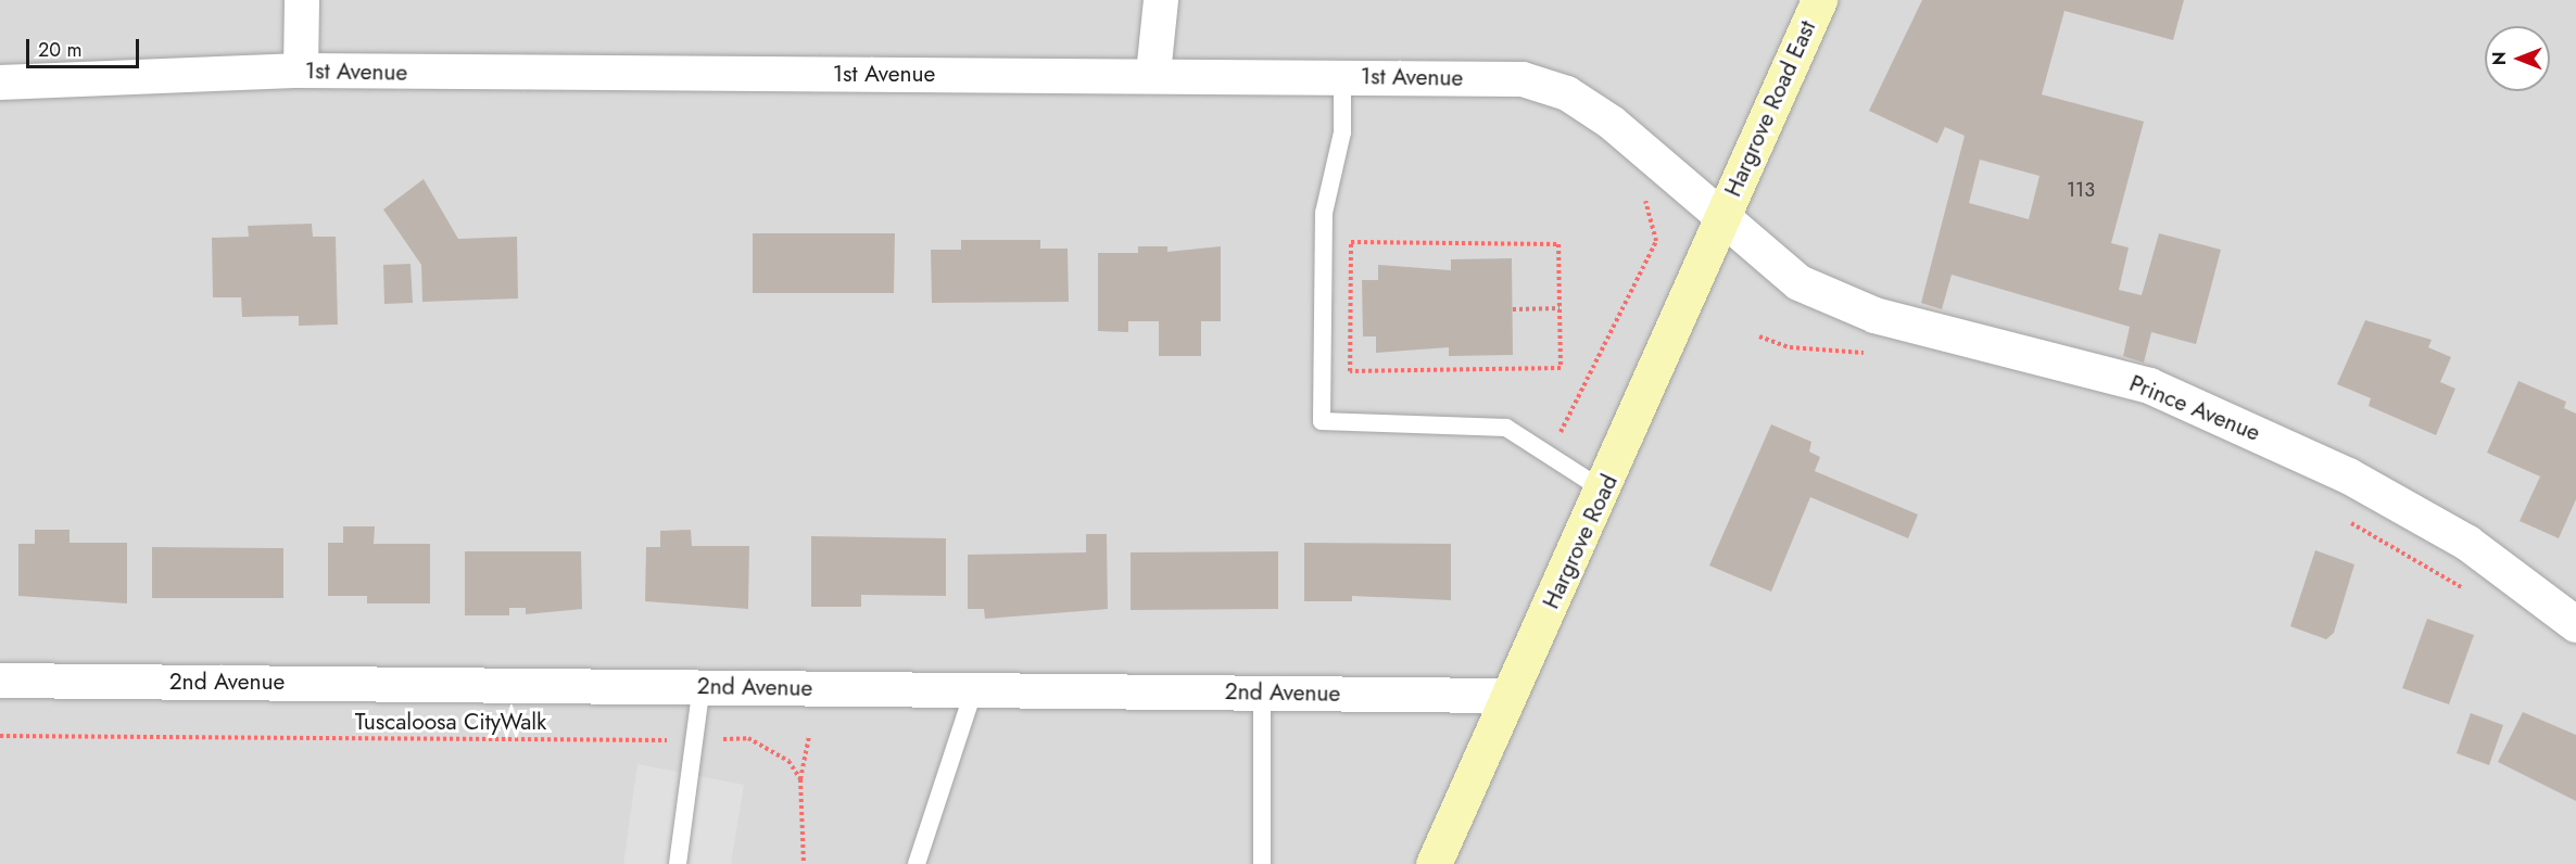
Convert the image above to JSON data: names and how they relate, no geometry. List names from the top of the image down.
{
  "streets": {
    "main road": ["Hargrove Road East", "Hargrove Road"],
    "street": ["1st Avenue", "Prince Avenue", "2nd Avenue"],
    "path": ["Tuscaloosa CityWalk"]
  },
  "crossings": [
    ["1st Avenue", "Hargrove Road East"],
    ["1st Avenue", "Prince Avenue"],
    ["1st Avenue", "Hargrove Road"],
    ["Hargrove Road East", "Prince Avenue"],
    ["Hargrove Road East", "Hargrove Road"],
    ["Prince Avenue", "Hargrove Road"],
    ["Hargrove Road", "2nd Avenue"]
  ],
  "house_numbers": ["113"],
  "scale_bar": "20 m",
  "north": "left"
}
